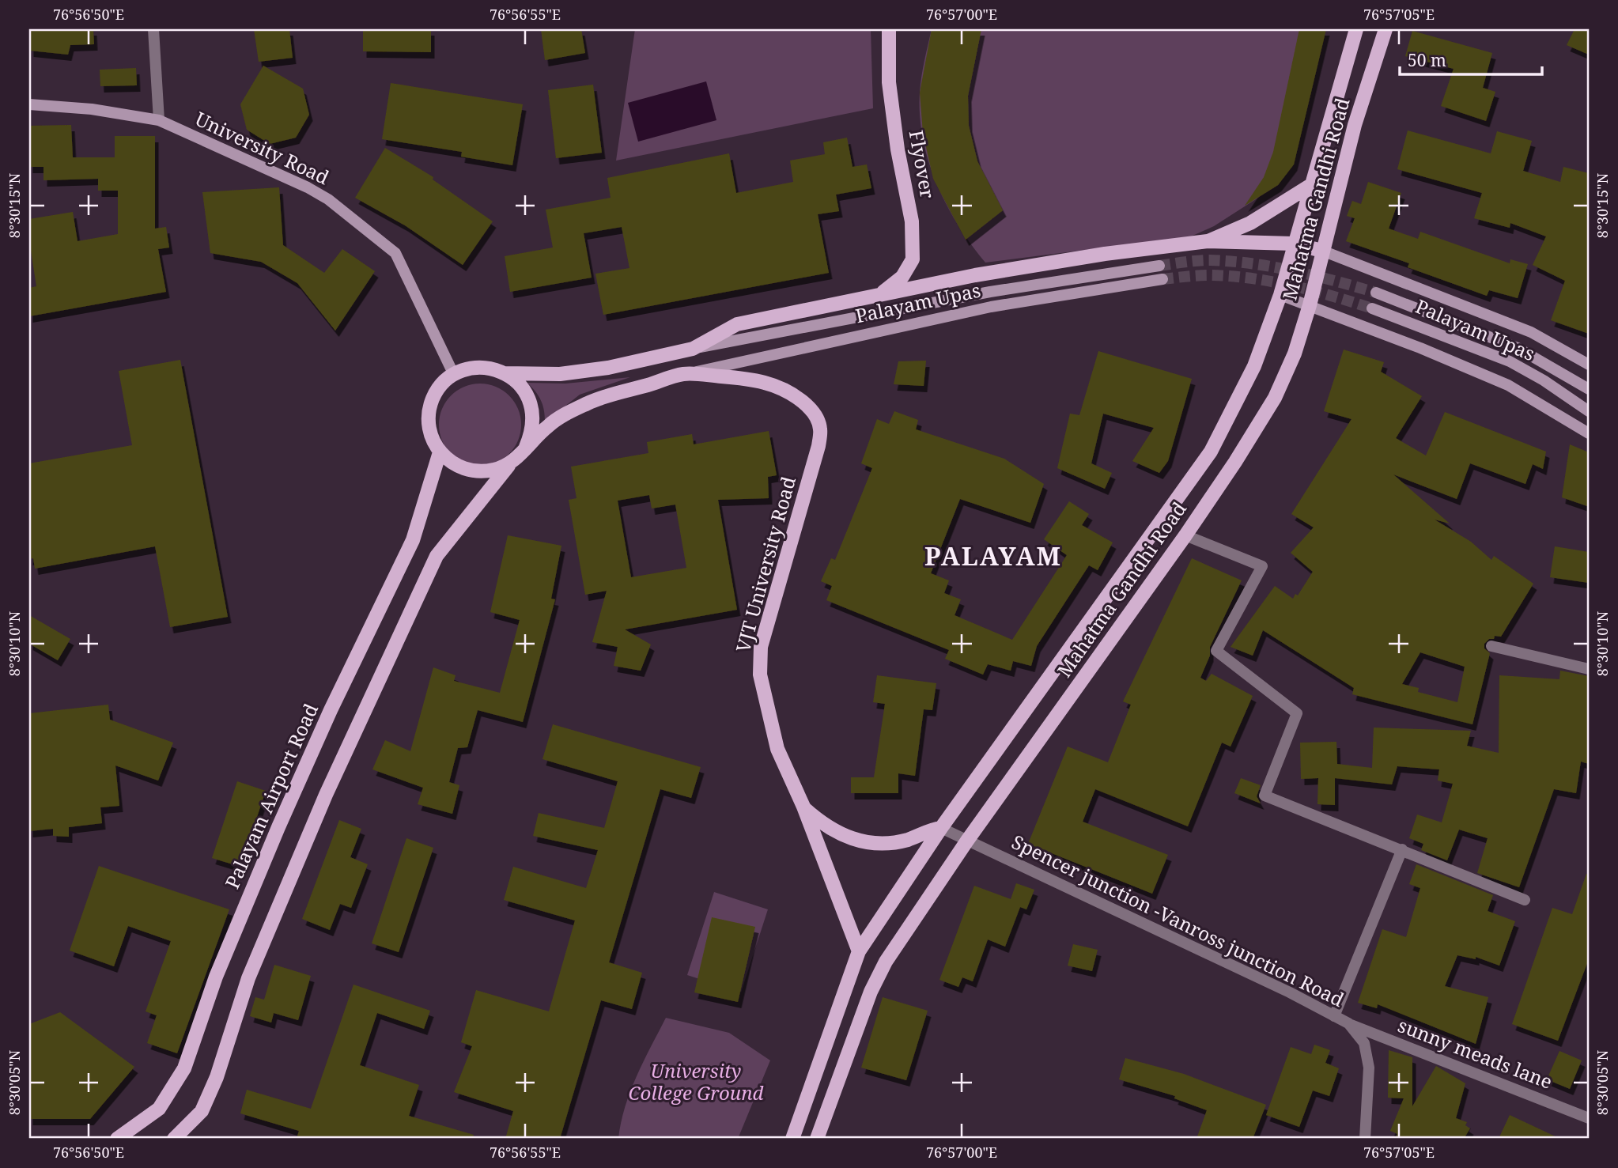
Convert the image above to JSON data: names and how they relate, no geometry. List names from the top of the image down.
{
  "streets": {
    "main road": [
      "University Road",
      "Flyover",
      "Mahatma Gandhi Road",
      "Palayam Upas",
      "VJT University Road",
      "Palayam Airport Road"
    ],
    "street": ["Spencer junction -Vanross junction Road", "sunny meads lane"]
  },
  "crossings": [
    ["University Road", "Palayam Airport Road"],
    ["Mahatma Gandhi Road", "VJT University Road"],
    ["Mahatma Gandhi Road", "Spencer junction -Vanross junction Road"],
    ["Palayam Upas", "VJT University Road"],
    ["Spencer junction -Vanross junction Road", "sunny meads lane"]
  ],
  "districts": ["PALAYAM"],
  "parks": ["University College Ground"],
  "scale_bar": "50 m",
  "coordinates": [
    "76°56'50\"E",
    "76°56'55\"E",
    "76°57'00\"E",
    "76°57'05\"E",
    "8°30'15\"N",
    "8°30'10\"N",
    "8°30'05\"N"
  ]
}
